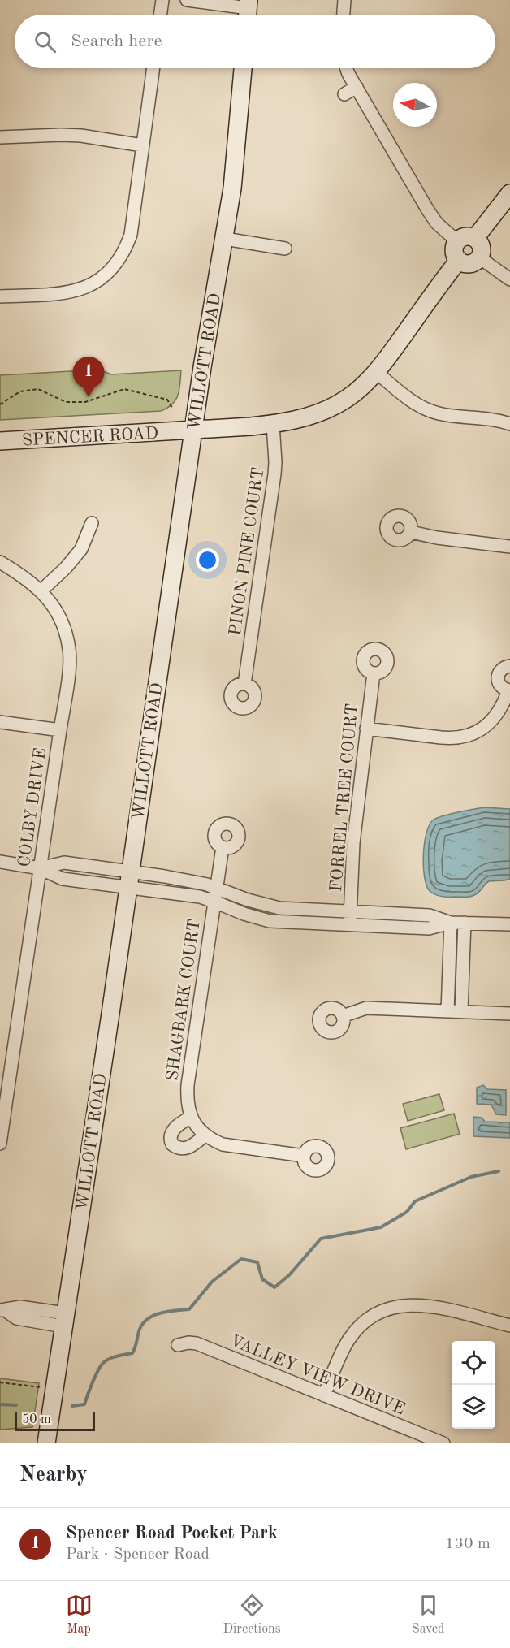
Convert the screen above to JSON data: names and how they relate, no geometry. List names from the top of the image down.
{
  "streets": {
    "main road": ["WILLOTT ROAD", "SPENCER ROAD"],
    "street": [
      "PINON PINE COURT",
      "FORREL TREE COURT",
      "COLBY DRIVE",
      "SHAGBARK COURT",
      "VALLEY VIEW DRIVE"
    ]
  },
  "crossings": [
    ["WILLOTT ROAD", "SPENCER ROAD"],
    ["SPENCER ROAD", "PINON PINE COURT"]
  ],
  "scale_bar": "50 m",
  "north": "left",
  "page": {
    "search": "Search here",
    "pins": "1",
    "scale": "50 m",
    "heading": "Nearby",
    "list": [
      {
        "mark": "1",
        "name": "Spencer Road Pocket Park",
        "note": "Park · Spencer Road",
        "value": "130 m"
      }
    ],
    "nav": ["Map", "Directions", "Saved"]
  }
}
